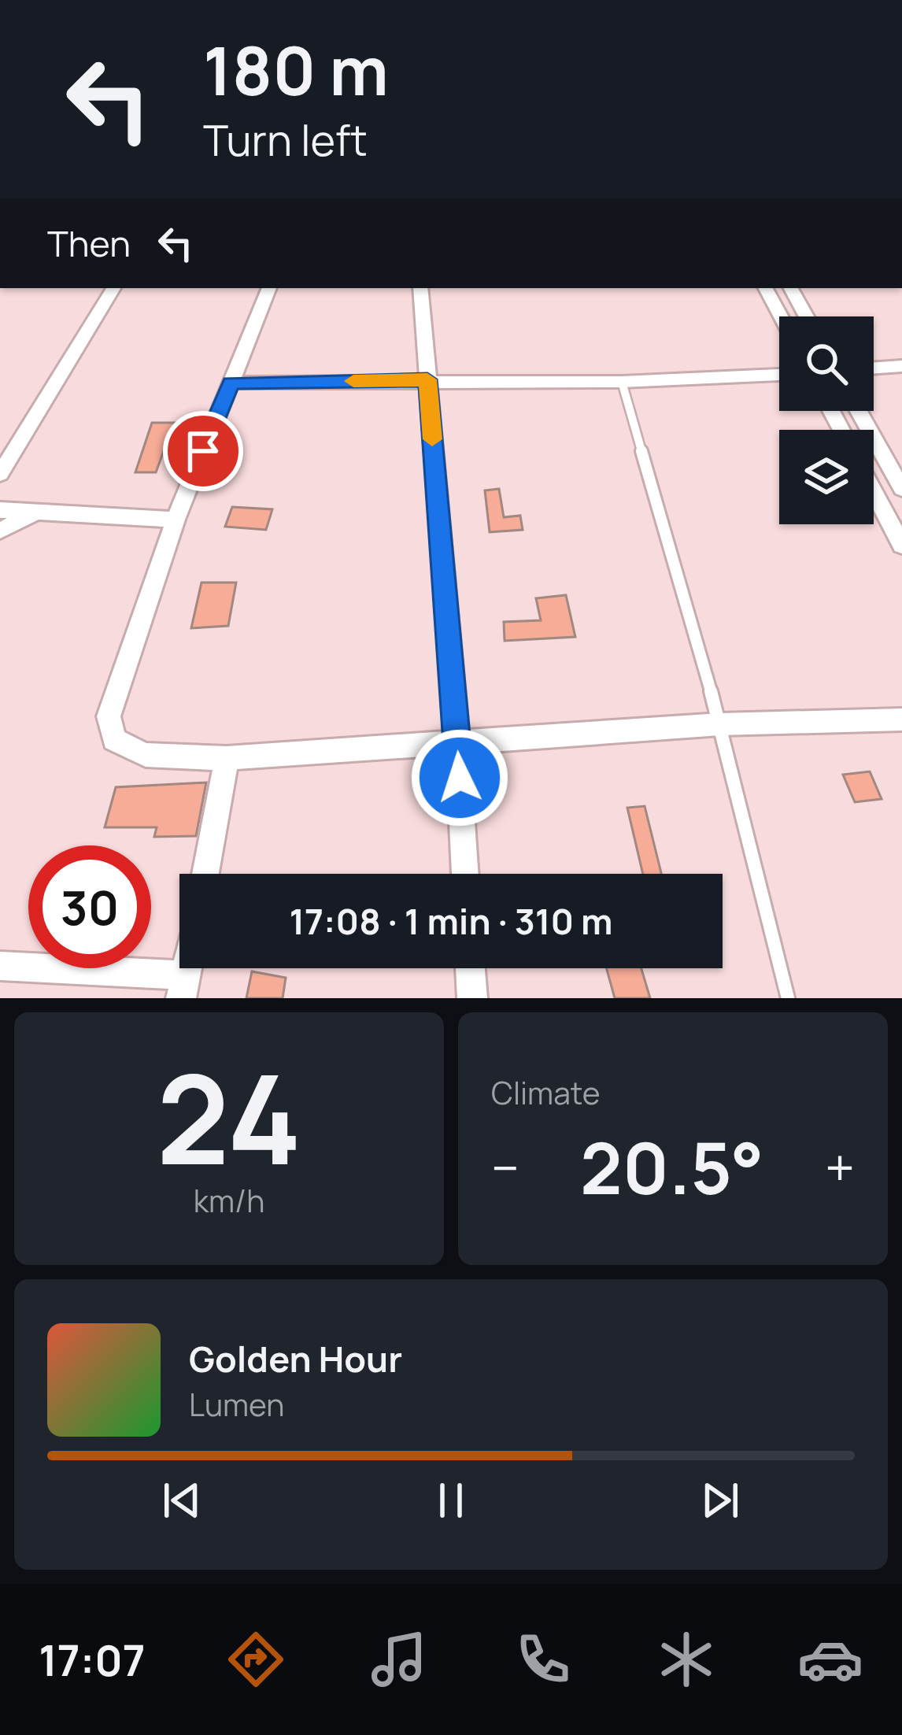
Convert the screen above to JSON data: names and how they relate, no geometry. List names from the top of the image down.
{
  "page": {
    "turn": ["180 m", "Turn left"],
    "then": "Then",
    "limit": "30",
    "trip": "17:08 · 1 min · 310 m",
    "tile": [
      ["24", "km/h"],
      "Climate"
    ],
    "heat": ["−", "20.5°", "+"],
    "song": ["Golden Hour", "Lumen"],
    "tabs": "17:07"
  }
}
